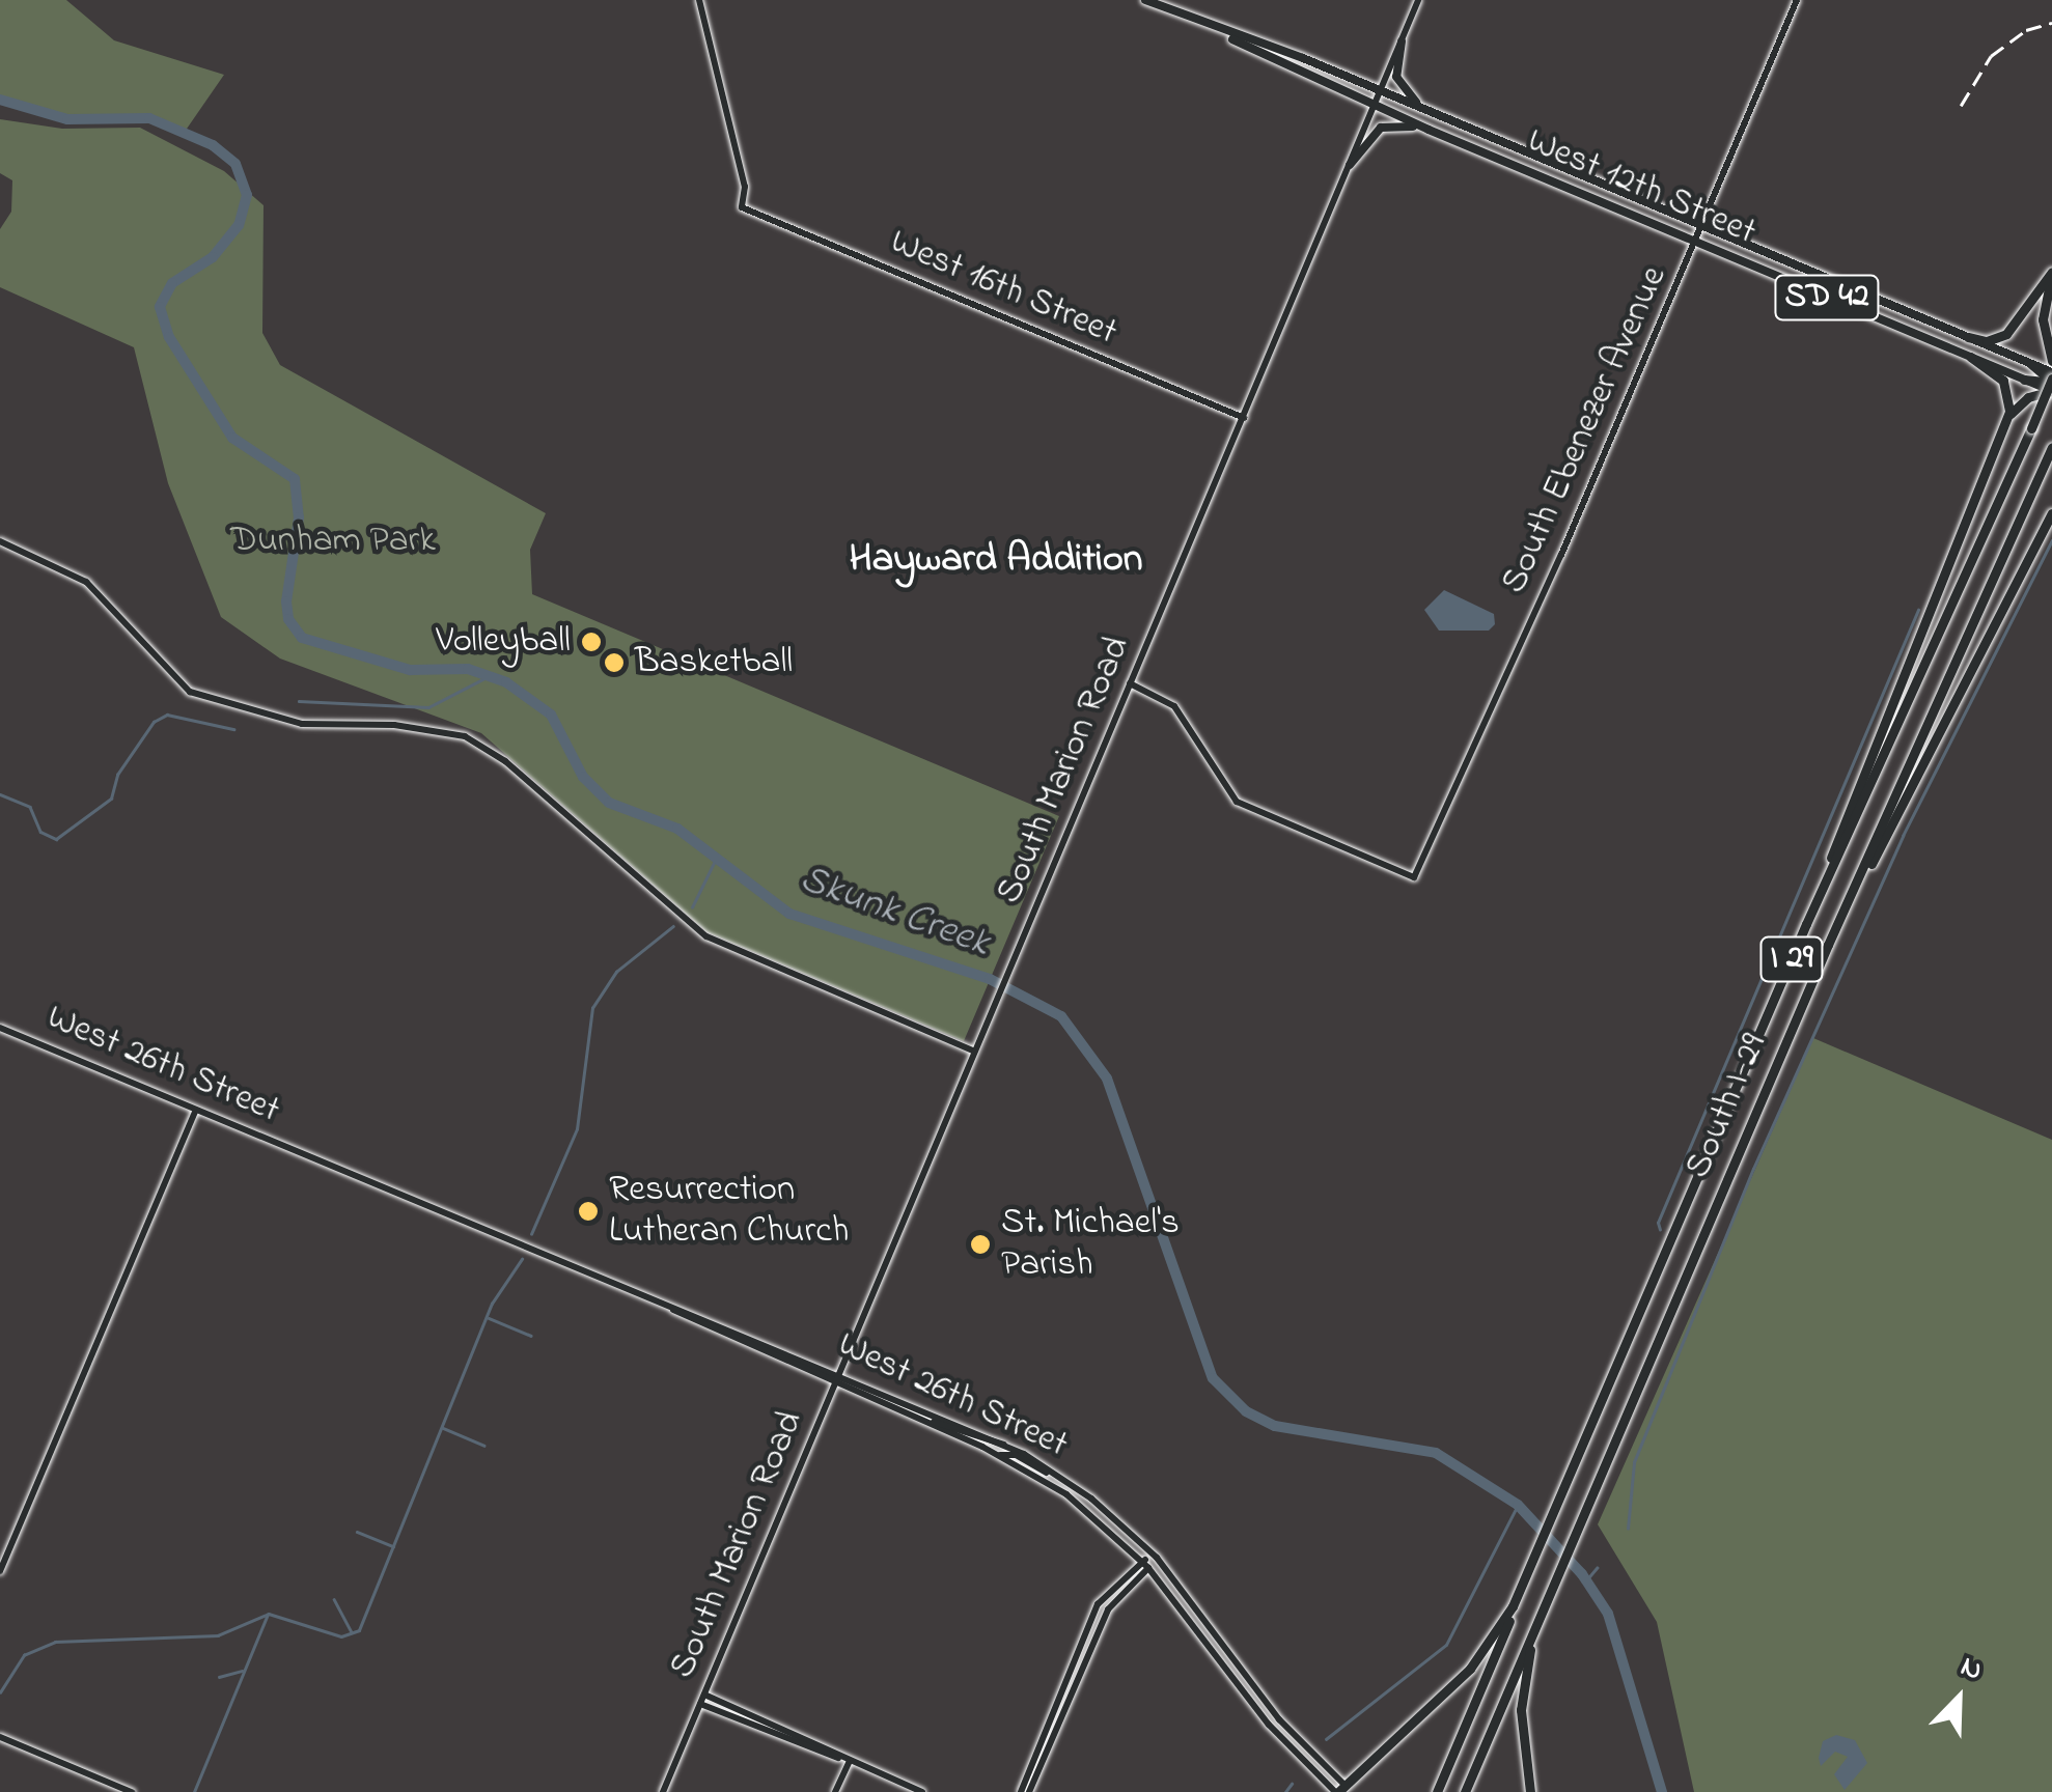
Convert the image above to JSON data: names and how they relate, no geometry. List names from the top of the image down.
{
  "streets": {
    "highway": ["I 29", "South I-29"],
    "main road": ["West 12th Street", "SD 42", "West 26th Street"],
    "street": ["West 16th Street", "South Ebenezer Avenue", "South Marion Road"]
  },
  "crossings": [
    ["West 12th Street", "South Ebenezer Avenue"],
    ["West 12th Street", "South Marion Road"],
    ["West 16th Street", "South Marion Road"],
    ["South Ebenezer Avenue", "South Marion Road"],
    ["South Marion Road", "West 26th Street"]
  ],
  "districts": ["Hayward Addition"],
  "water": ["Skunk Creek"],
  "parks": ["Dunham Park"],
  "places": [
    "Volleyball",
    "Basketball",
    "Resurrection Lutheran Church",
    "St. Michael's Parish"
  ],
  "north": "top right"
}
